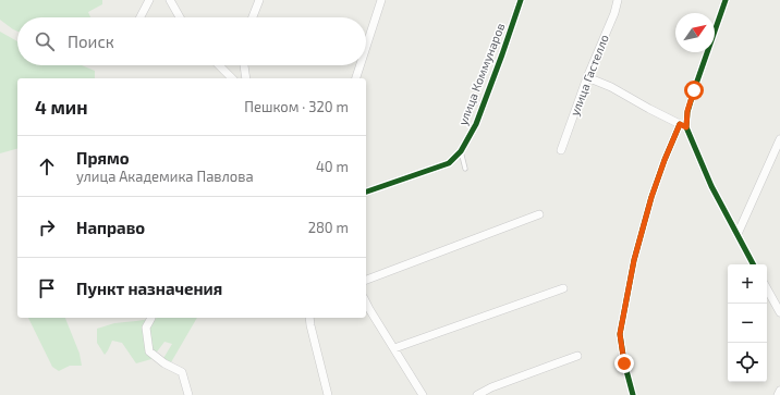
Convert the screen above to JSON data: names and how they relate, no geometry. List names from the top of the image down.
{
  "streets": {
    "street": ["улица Коммунаров", "улица Гастелло"]
  },
  "north": "top right",
  "page": {
    "search": "Поиск",
    "heading": ["4 мин", "Пешком · 320 m"],
    "list": [
      ["Прямо", "улица Академика Павлова", "40 m"],
      ["Направо", "280 m"],
      "Пункт назначения"
    ],
    "map_buttons": ["+", "−"]
  }
}
